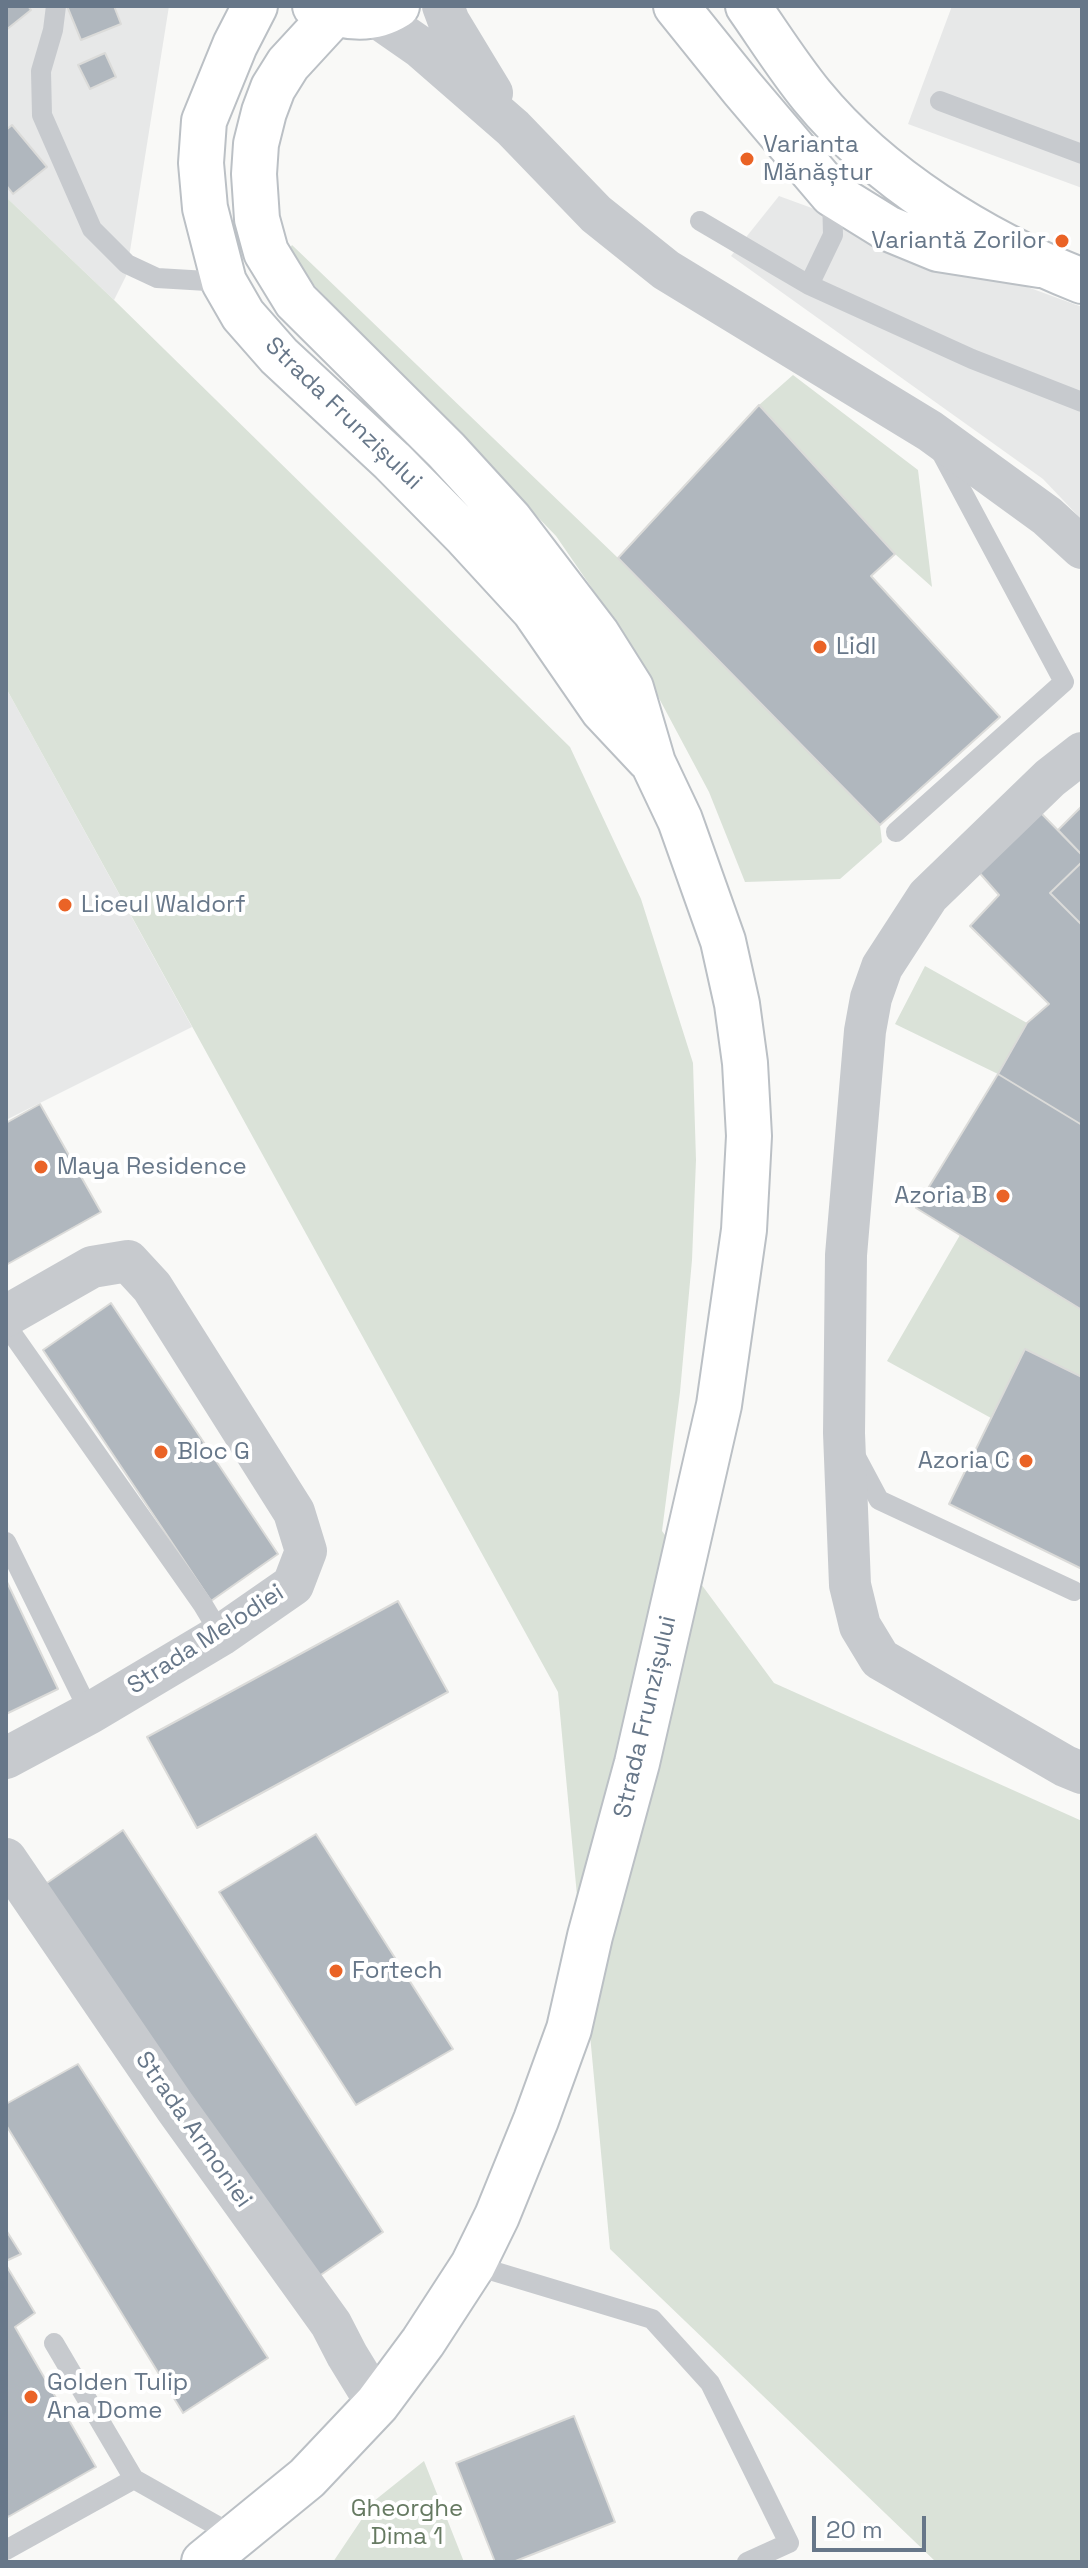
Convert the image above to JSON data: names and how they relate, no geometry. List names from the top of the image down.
{
  "streets": {
    "main road": ["Strada Frunzișului"],
    "street": ["Strada Melodiei", "Strada Armoniei"]
  },
  "crossings": [
    ["Strada Frunzișului", "Strada Armoniei"]
  ],
  "parks": ["Gheorghe Dima 1"],
  "places": [
    "Varianta Mănăștur",
    "Variantă Zorilor",
    "Lidl",
    "Liceul Waldorf",
    "Maya Residence",
    "Azoria B",
    "Bloc G",
    "Azoria C",
    "Fortech",
    "Golden Tulip Ana Dome"
  ],
  "scale_bar": "20 m"
}
